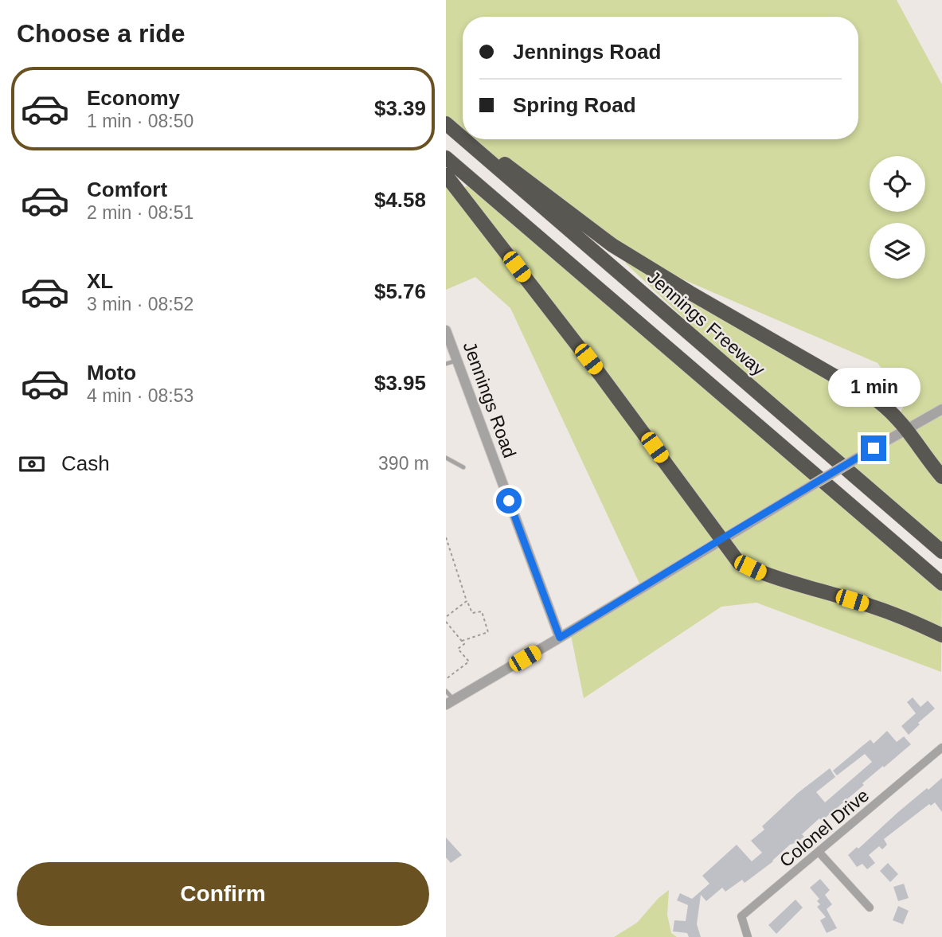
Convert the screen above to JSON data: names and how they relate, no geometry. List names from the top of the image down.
{
  "streets": {
    "highway": ["Jennings Freeway"],
    "street": ["Jennings Road", "Colonel Drive"]
  },
  "page": {
    "heading": "Choose a ride",
    "banner": ["Jennings Road", "Spring Road"],
    "list": [
      {
        "name": "Economy",
        "note": "1 min · 08:50",
        "value": "$3.39"
      },
      {
        "name": "Comfort",
        "note": "2 min · 08:51",
        "value": "$4.58"
      },
      {
        "name": "XL",
        "note": "3 min · 08:52",
        "value": "$5.76"
      },
      {
        "name": "Moto",
        "note": "4 min · 08:53",
        "value": "$3.95"
      }
    ],
    "bubble": "1 min",
    "pay": ["Cash", "390 m"],
    "buttons": "Confirm"
  }
}
